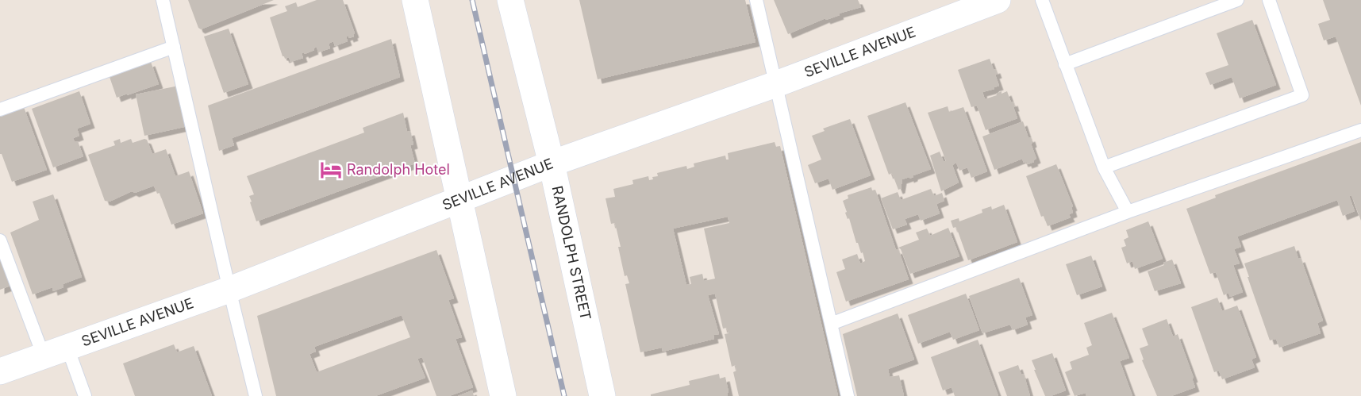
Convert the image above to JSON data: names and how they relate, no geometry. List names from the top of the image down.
{
  "streets": {
    "street": ["SEVILLE AVENUE", "RANDOLPH STREET"]
  },
  "crossings": [
    ["SEVILLE AVENUE", "RANDOLPH STREET"]
  ],
  "places": {
    "hotel": ["Randolph Hotel"]
  }
}
